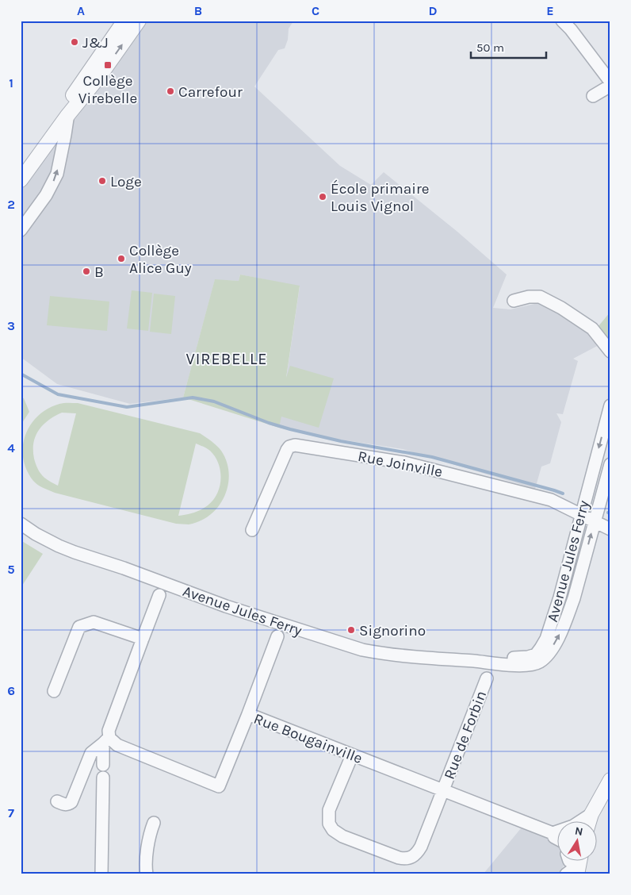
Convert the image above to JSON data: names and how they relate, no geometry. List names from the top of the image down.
{
  "streets": {
    "street": [
      "Rue Joinville",
      "Avenue Jules Ferry",
      "Rue de Forbin",
      "Rue Bougainville"
    ]
  },
  "crossings": [
    ["Rue Joinville", "Avenue Jules Ferry"],
    ["Rue de Forbin", "Rue Bougainville"]
  ],
  "districts": ["VIREBELLE"],
  "places": {
    "other": [
      "J&J",
      "Carrefour",
      "Loge",
      "École primaire Louis Vignol",
      "Collège Alice Guy",
      "B",
      "Signorino"
    ],
    "transit": ["Collège Virebelle"]
  },
  "scale_bar": "50 m",
  "north": "top",
  "grid": {
    "columns": [
      "A",
      "B",
      "C",
      "D",
      "E"
    ],
    "rows": [
      "1",
      "2",
      "3",
      "4",
      "5",
      "6",
      "7"
    ]
  }
}
